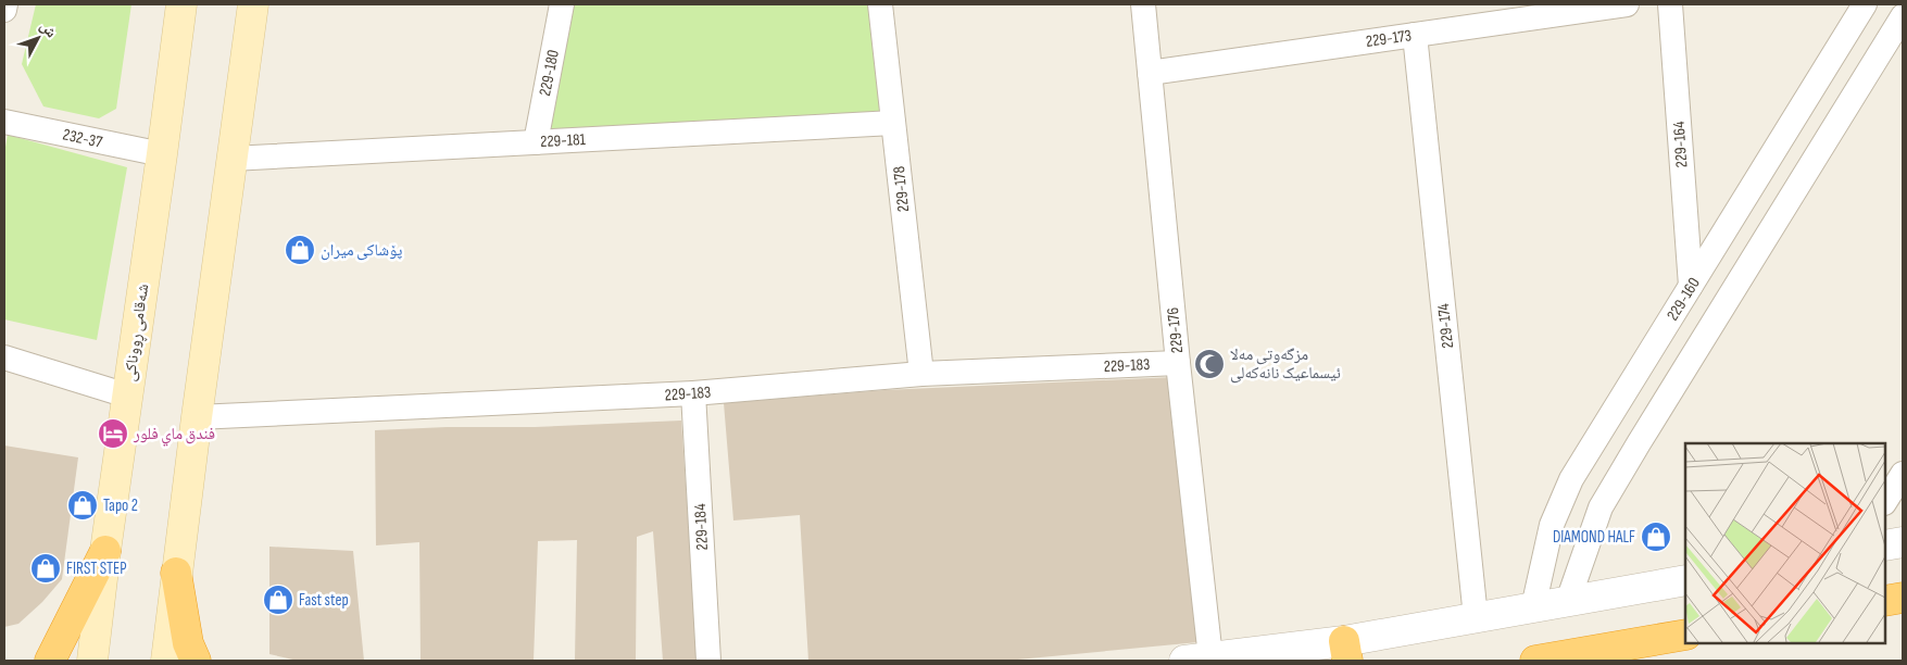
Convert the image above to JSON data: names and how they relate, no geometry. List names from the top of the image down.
{
  "streets": {
    "main road": ["شەقامی ڕووناکی"],
    "street": [
      "229-173",
      "229-180",
      "232-37",
      "229-181",
      "229-164",
      "229-178",
      "229-160",
      "229-174",
      "229-176",
      "229-183",
      "229-184"
    ]
  },
  "crossings": [
    ["229-173", "229-174"],
    ["229-173", "229-176"],
    ["229-180", "229-181"],
    ["232-37", "شەقامی ڕووناکی"],
    ["229-181", "229-178"],
    ["229-164", "229-160"],
    ["229-178", "229-183"],
    ["229-176", "229-183"],
    ["229-183", "229-184"]
  ],
  "places": {
    "shop": [
      "پۆشاکی ميران",
      "Tapo 2",
      "DIAMOND HALF",
      "FIRST STEP",
      "Fast step"
    ],
    "mosque": ["مزگەوتی مەلا ئیسماعیک نانەکەلی"],
    "hotel": ["فندق ماي فلور"]
  },
  "north": "top right"
}
